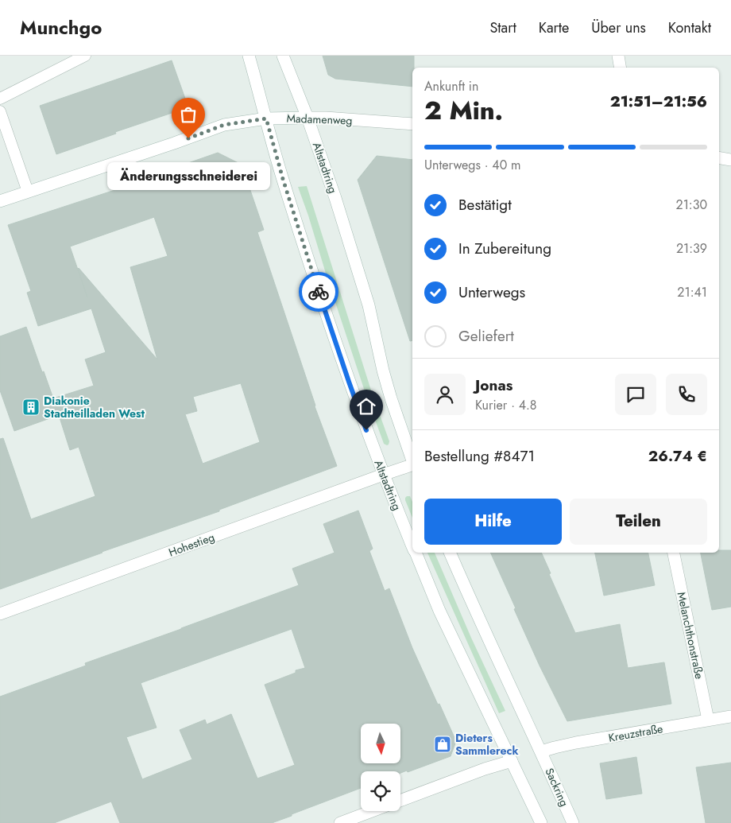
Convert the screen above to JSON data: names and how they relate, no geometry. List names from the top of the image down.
{
  "streets": {
    "main road": [
      "Madamenweg",
      "Altstadtring",
      "Hohestieg",
      "Melanchthonstraße",
      "Kreuzstraße",
      "Sackring"
    ]
  },
  "crossings": [
    ["Madamenweg", "Altstadtring"],
    ["Altstadtring", "Hohestieg"],
    ["Melanchthonstraße", "Kreuzstraße"],
    ["Kreuzstraße", "Sackring"]
  ],
  "places": {
    "other": ["Änderungsschneiderei"],
    "building": ["Diakonie Stadtteilladen West"],
    "shop": ["Dieters Sammlereck"]
  },
  "north": "bottom",
  "page": {
    "header": "Munchgo",
    "nav": [
      "Start",
      "Karte",
      "Über uns",
      "Kontakt"
    ],
    "heading": ["2 Min.", "Ankunft in", "21:51–21:56"],
    "panel": [
      "Jonas",
      "Kurier · 4.8",
      "Bestellung #8471",
      "26.74 €"
    ],
    "bar": "Unterwegs · 40 m",
    "bubble": "Änderungsschneiderei",
    "list": [
      ["Bestätigt", "21:30"],
      ["In Zubereitung", "21:39"],
      ["Unterwegs", "21:41"],
      "Geliefert"
    ],
    "buttons": ["Hilfe", "Teilen"]
  }
}
